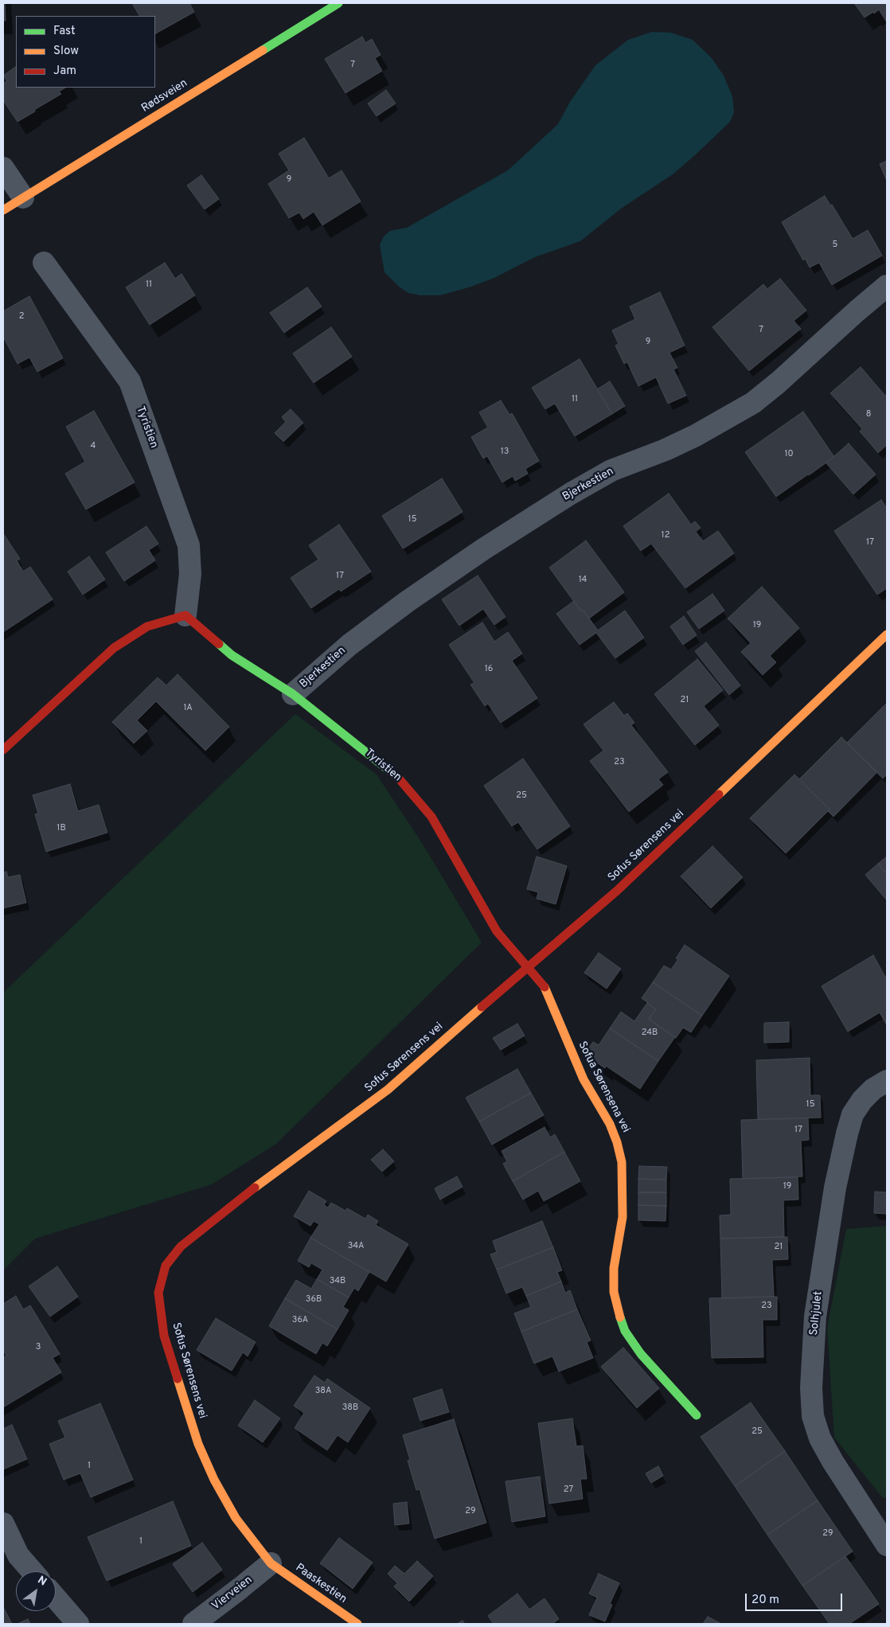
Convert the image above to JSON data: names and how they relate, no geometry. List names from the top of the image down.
{
  "streets": {
    "street": [
      "Rødsveien",
      "Tyristien",
      "Bjerkestien",
      "Sofus Sørensens vei",
      "Sofua Sørensena vei",
      "Solhjulet",
      "Paaskestien",
      "Vierveien"
    ]
  },
  "crossings": [
    ["Tyristien", "Bjerkestien"],
    ["Tyristien", "Sofus Sørensens vei"],
    ["Tyristien", "Sofua Sørensena vei"],
    ["Sofus Sørensens vei", "Sofua Sørensena vei"],
    ["Sofus Sørensens vei", "Paaskestien"],
    ["Sofus Sørensens vei", "Vierveien"],
    ["Paaskestien", "Vierveien"]
  ],
  "house_numbers": [
    "7",
    "9",
    "5",
    "11",
    "2",
    "7",
    "9",
    "11",
    "8",
    "4",
    "13",
    "10",
    "15",
    "12",
    "17",
    "17",
    "14",
    "19",
    "16",
    "21",
    "1A",
    "23",
    "25",
    "1B",
    "24B",
    "15",
    "17",
    "19",
    "34A",
    "21",
    "34B",
    "36B",
    "23",
    "36A",
    "3",
    "38A",
    "38B",
    "25",
    "1",
    "27",
    "29",
    "29",
    "1"
  ],
  "legend": ["Fast", "Slow", "Jam"],
  "scale_bar": "20 m",
  "north": "top right"
}
